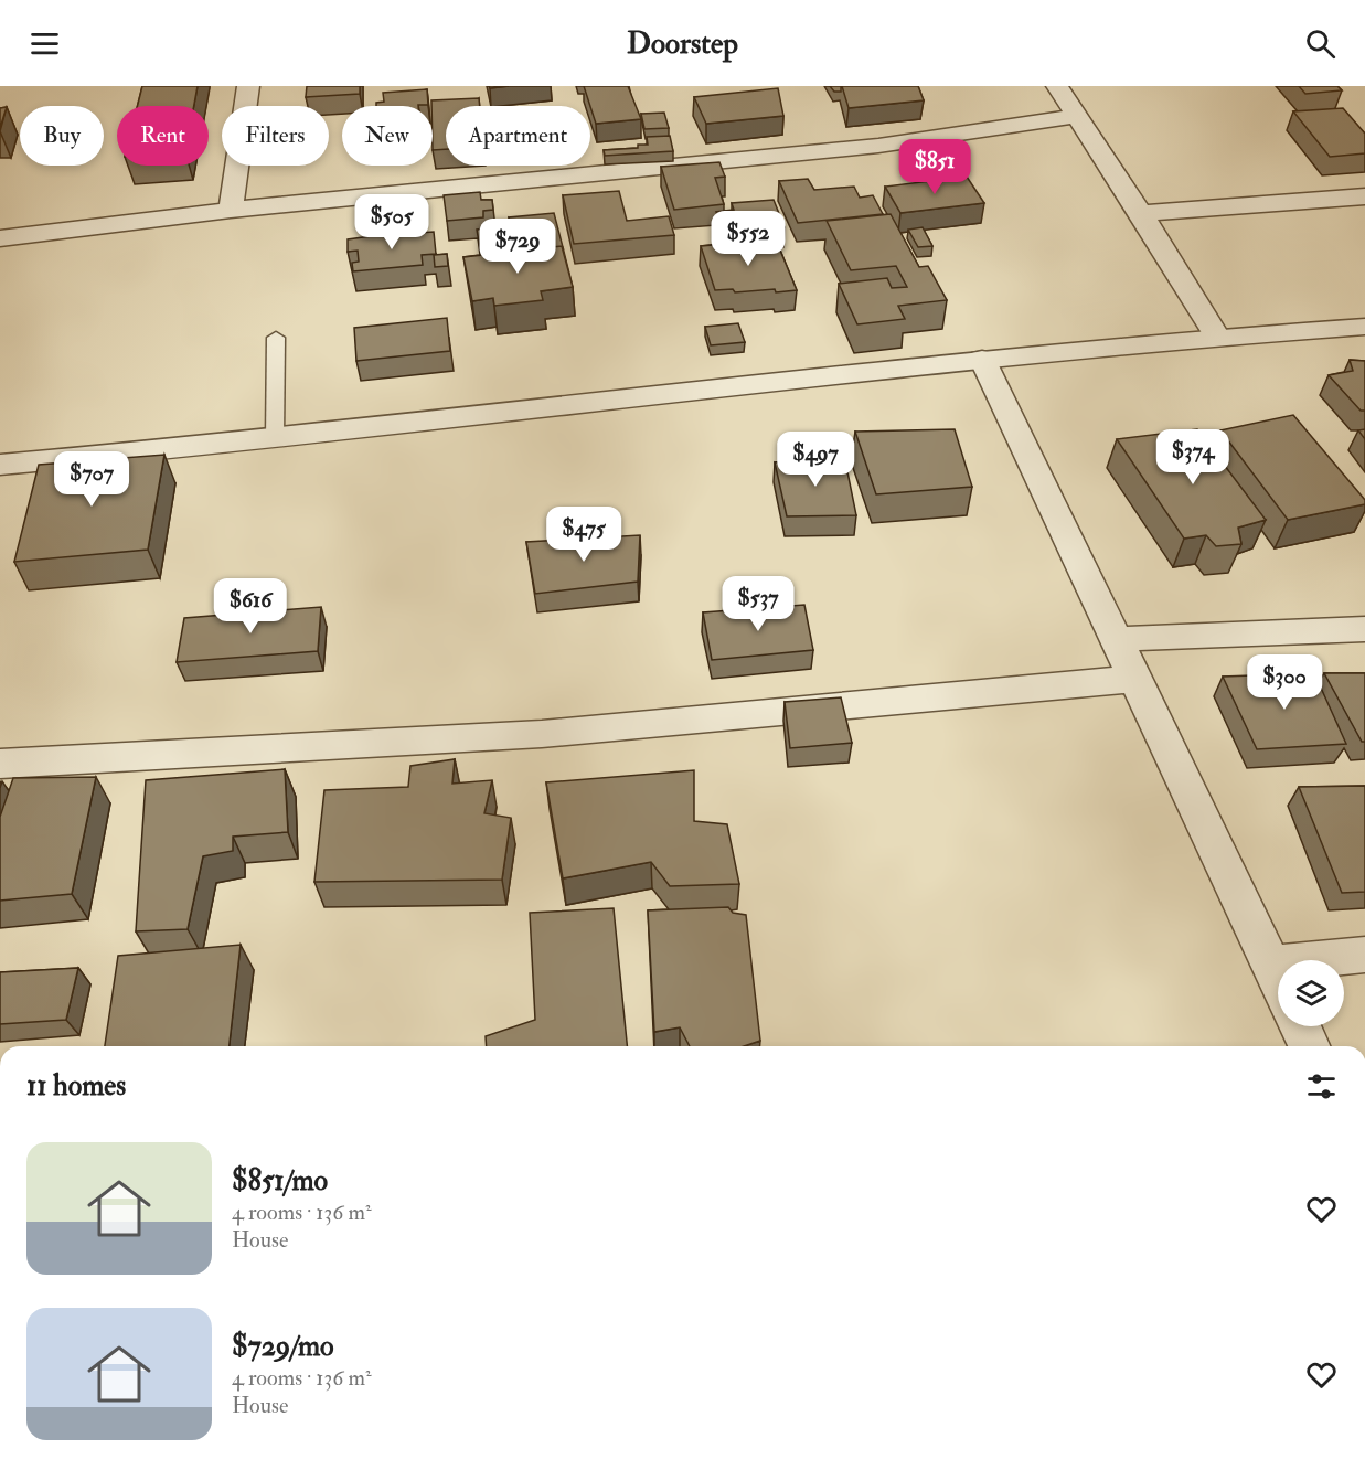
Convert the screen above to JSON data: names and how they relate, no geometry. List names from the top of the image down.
{
  "page": {
    "header": "Doorstep",
    "chip": [
      "Buy",
      "Rent",
      "Filters",
      "New",
      "Apartment"
    ],
    "price": [
      "$851",
      "$505",
      "$552",
      "$729",
      "$374",
      "$497",
      "$707",
      "$475",
      "$537",
      "$616",
      "$300"
    ],
    "heading": "11 homes",
    "list": [
      {
        "name": "$851/mo",
        "note": "4 rooms · 136 m² · House"
      },
      {
        "name": "$729/mo",
        "note": "4 rooms · 136 m² · House"
      }
    ]
  }
}
